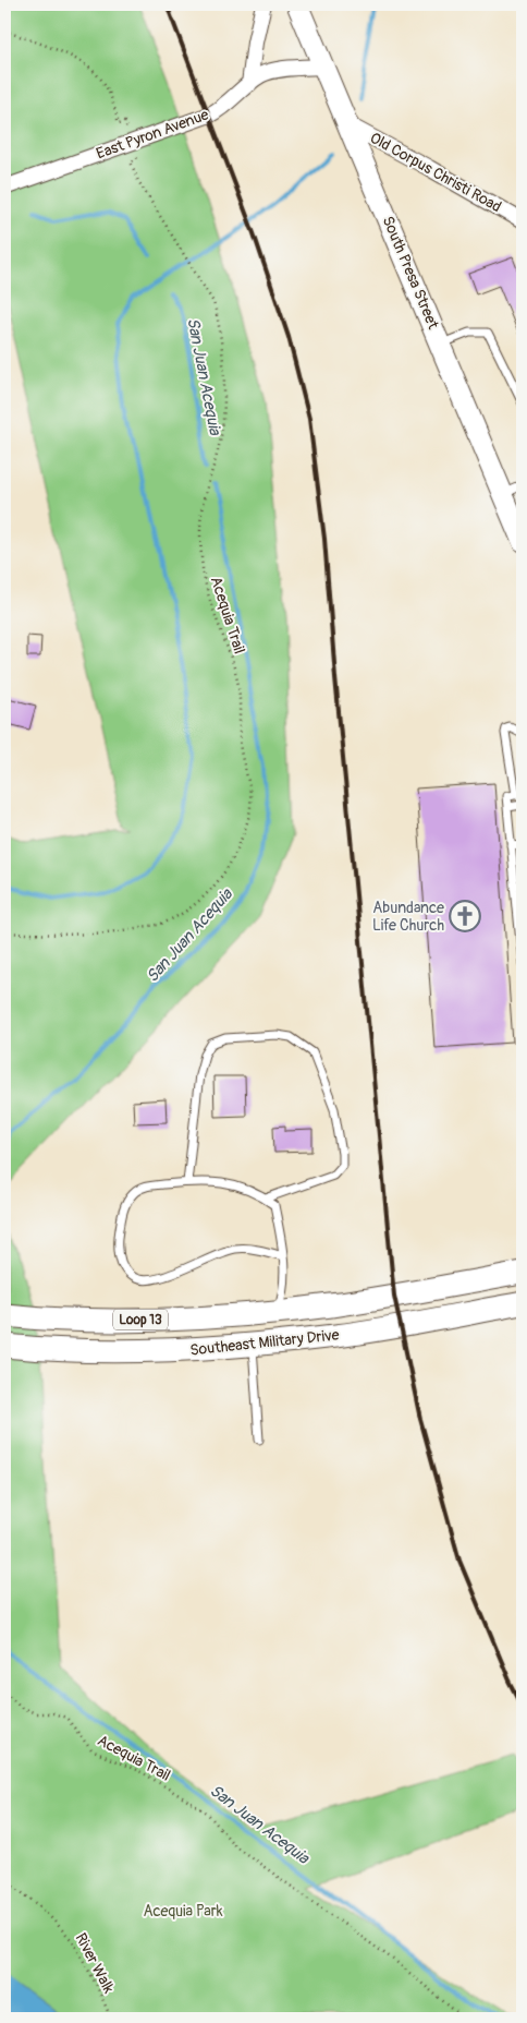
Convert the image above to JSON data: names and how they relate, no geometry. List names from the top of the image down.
{
  "streets": {
    "main road": ["South Presa Street", "Loop 13", "Southeast Military Drive"],
    "street": ["East Pyron Avenue", "Old Corpus Christi Road"],
    "path": ["Acequia Trail", "River Walk"]
  },
  "crossings": [
    ["East Pyron Avenue", "South Presa Street"],
    ["Old Corpus Christi Road", "South Presa Street"]
  ],
  "water": ["San Juan Acequia"],
  "parks": ["Acequia Park"],
  "places": {
    "church": ["Abundance Life Church"]
  }
}
